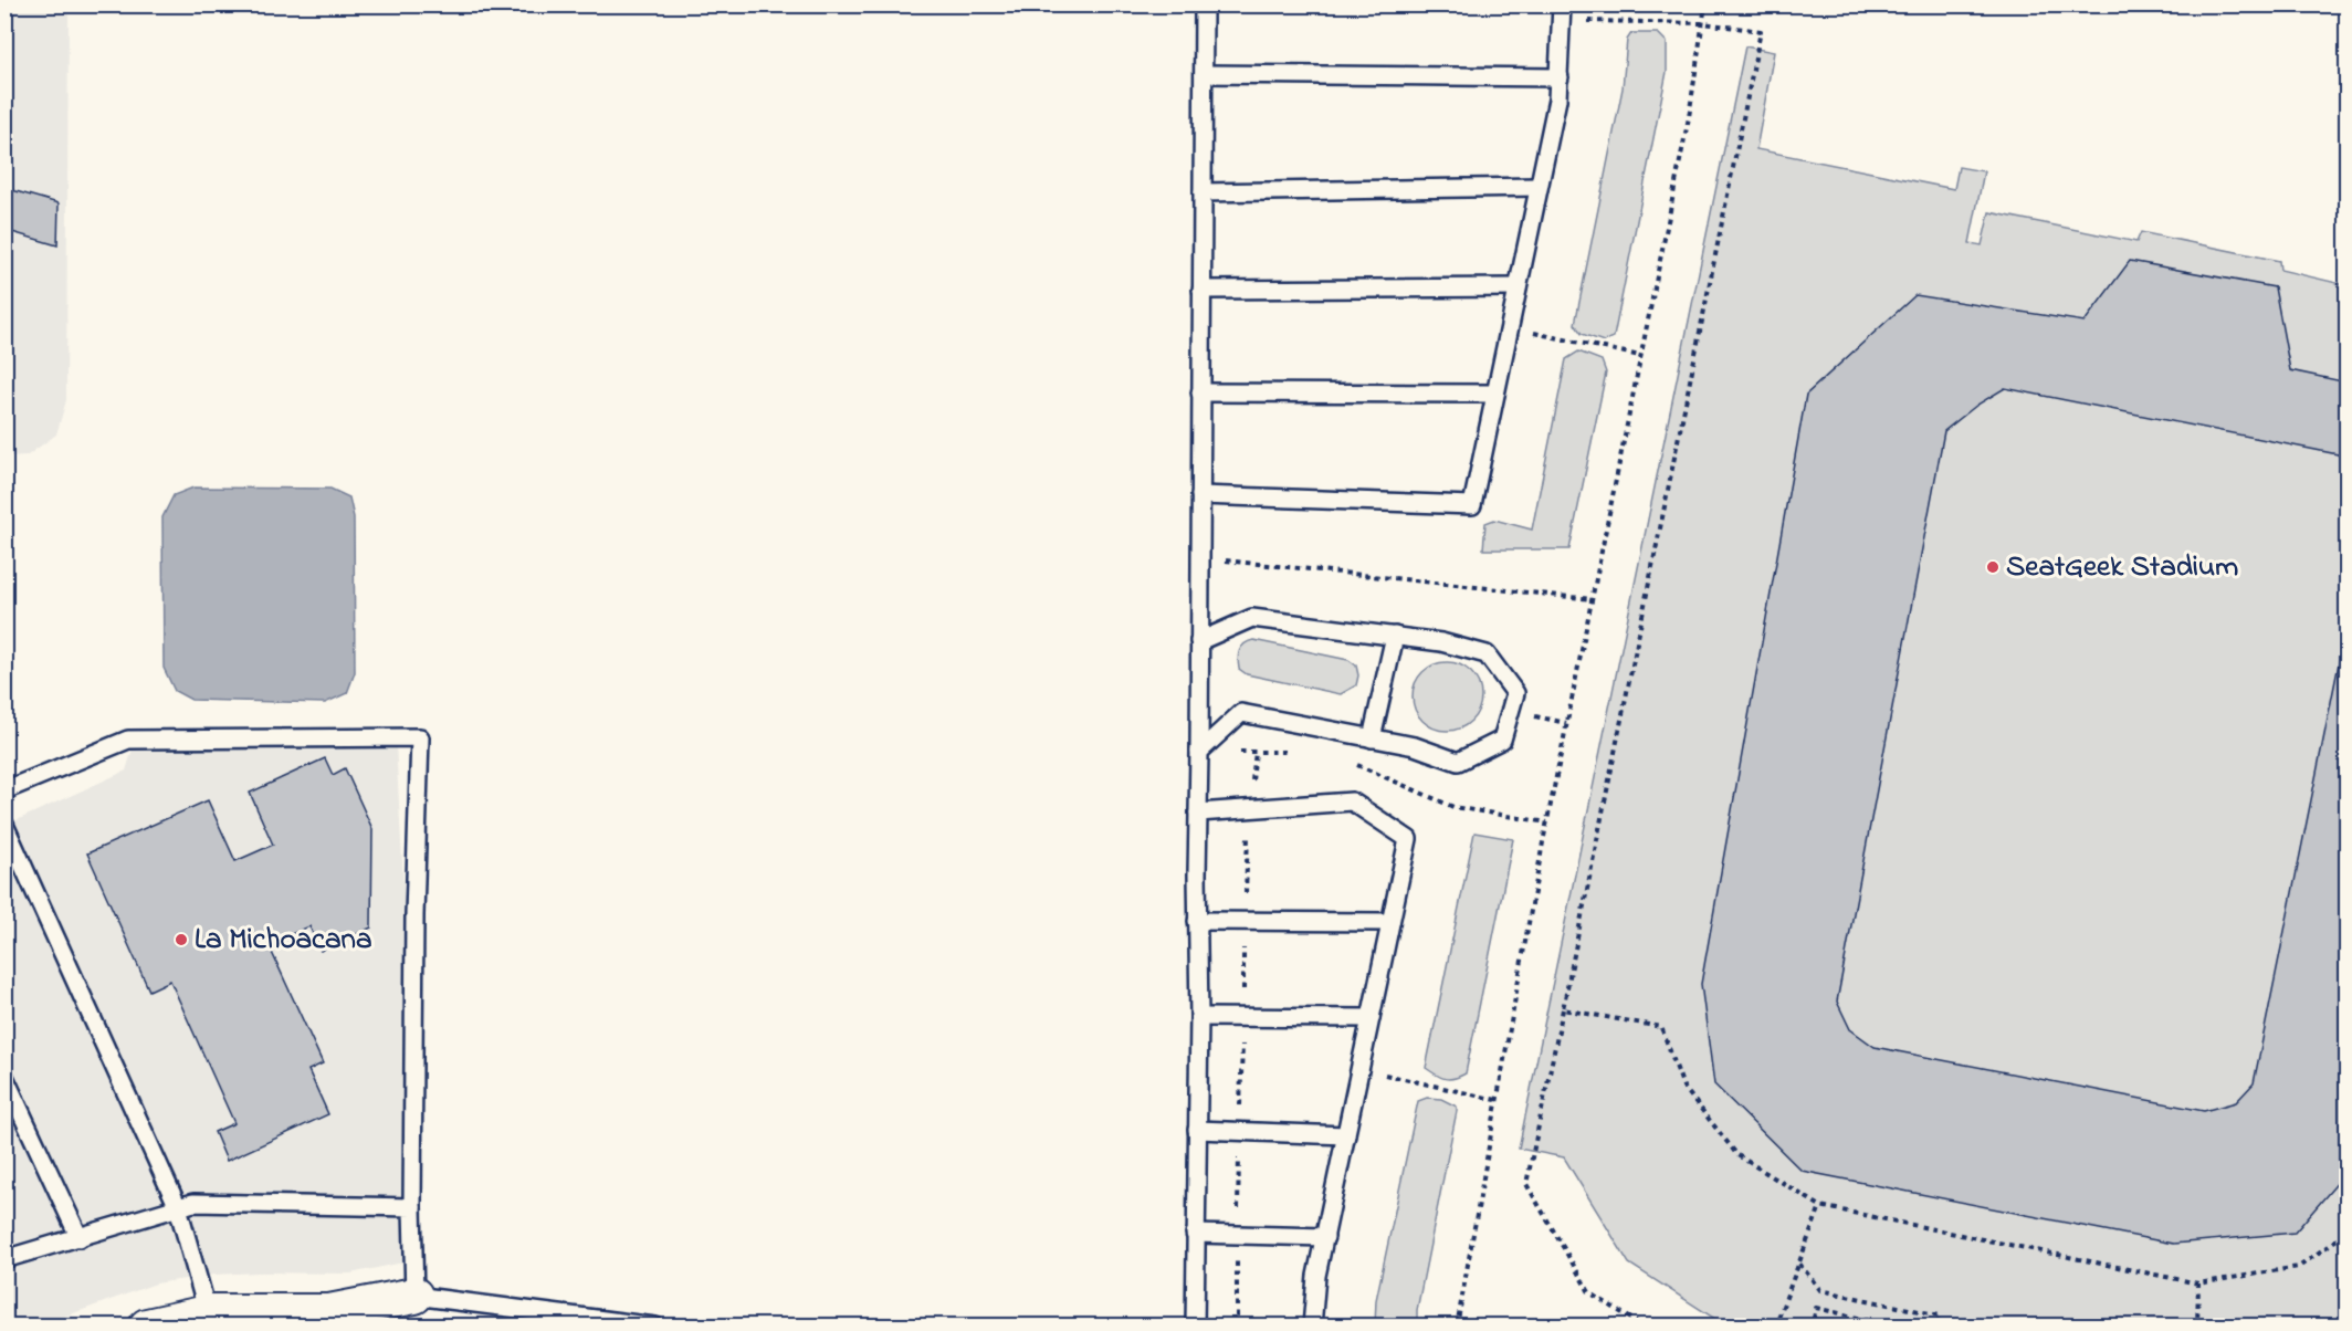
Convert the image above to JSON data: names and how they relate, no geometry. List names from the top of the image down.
{
  "places": ["SeatGeek Stadium", "La Michoacana"]
}
